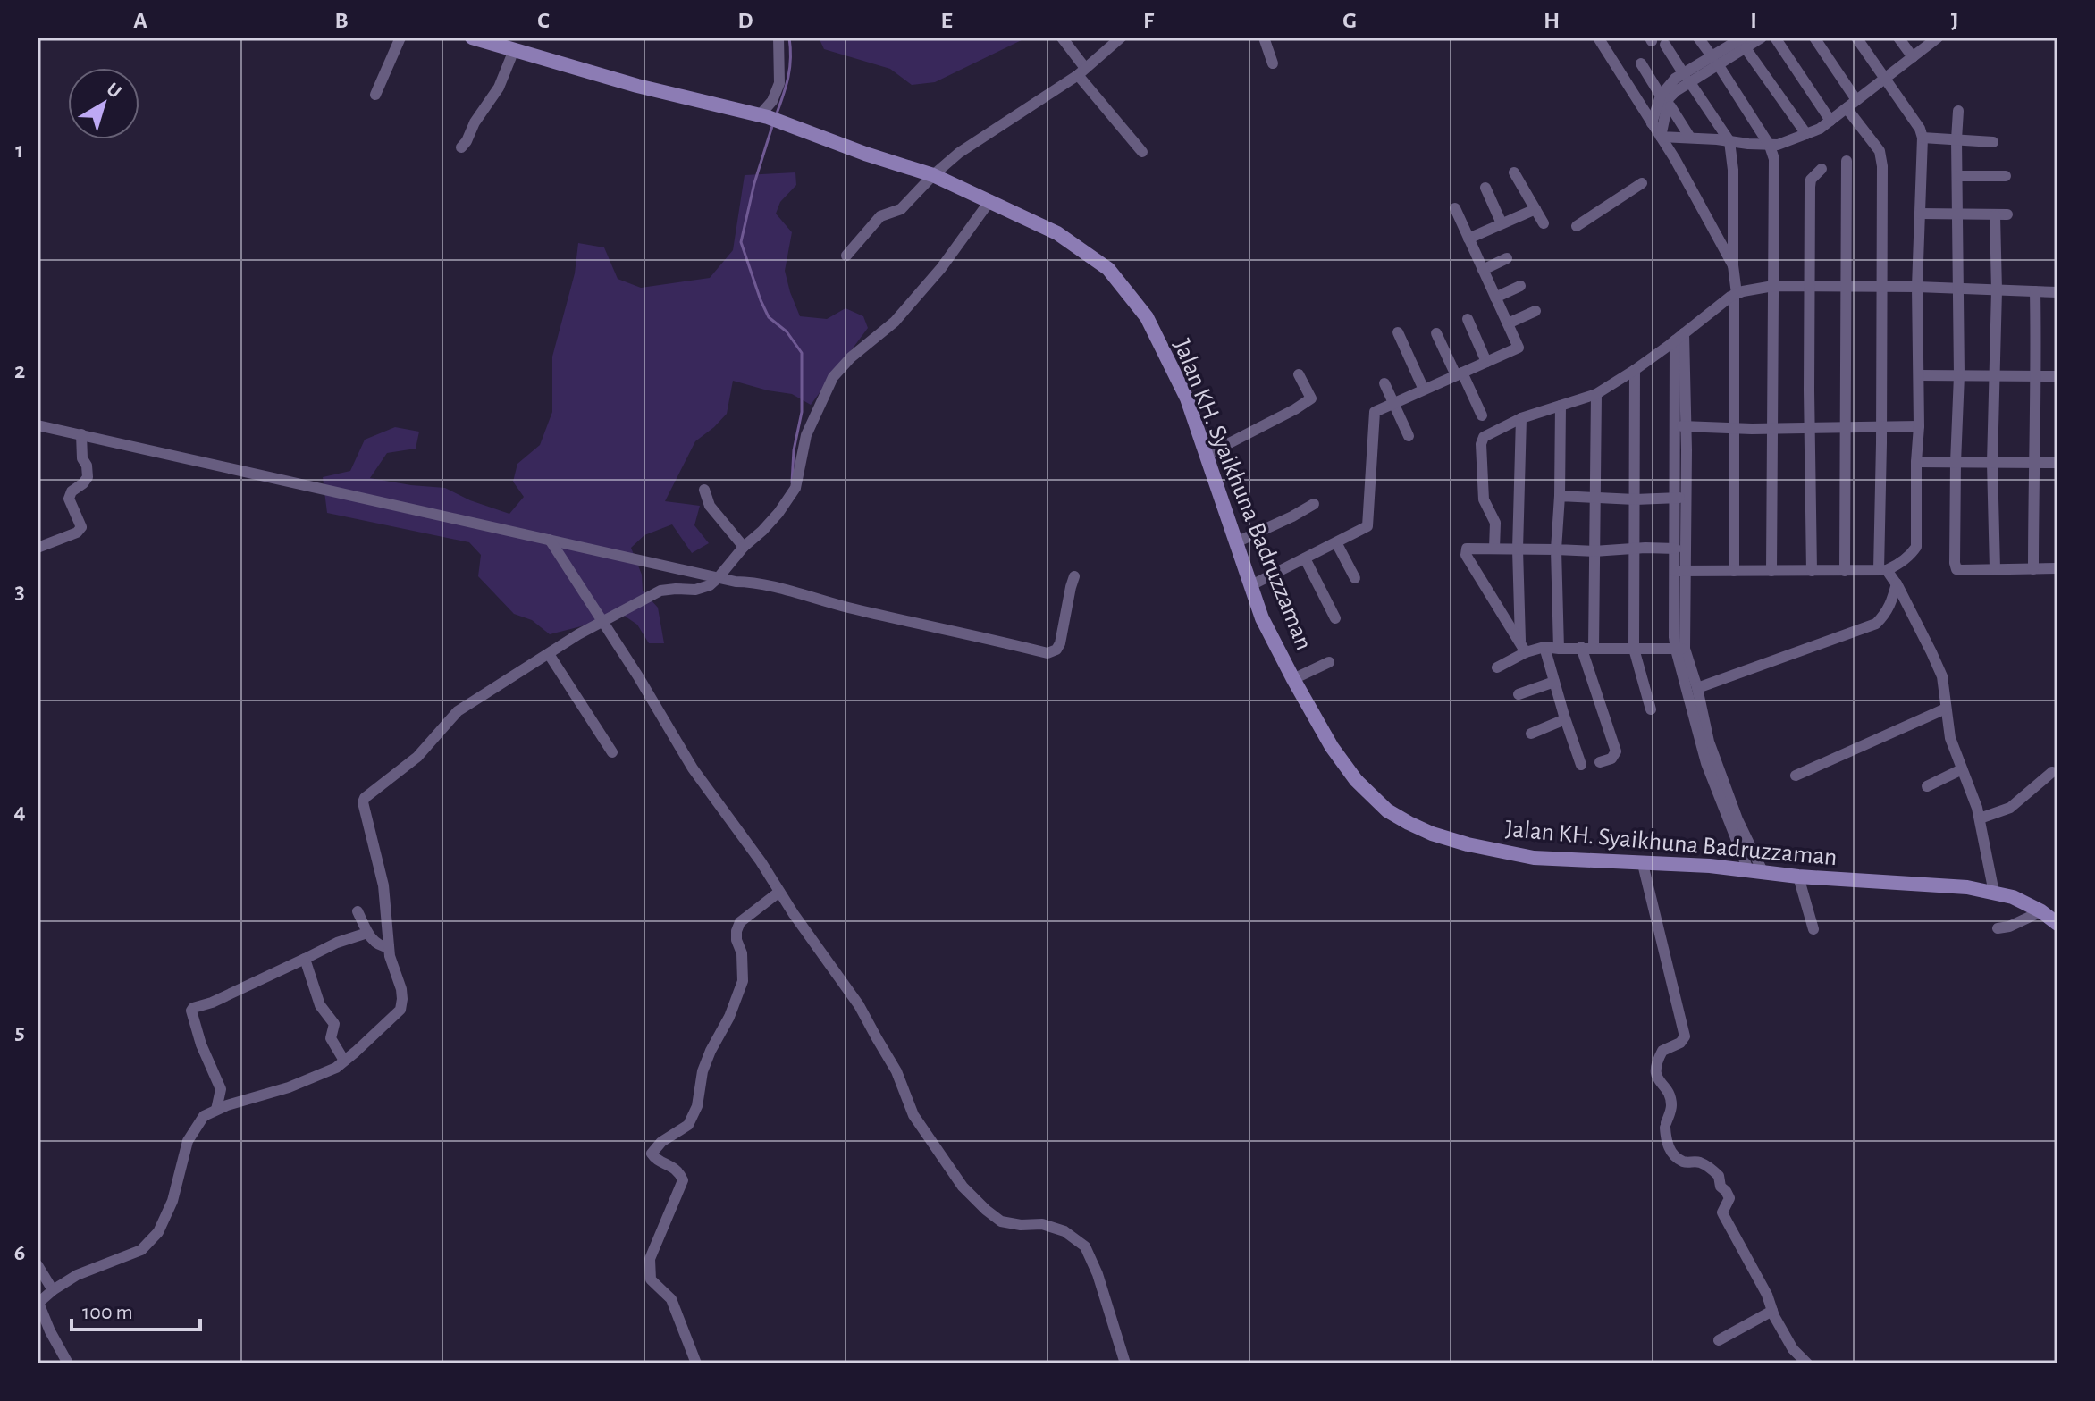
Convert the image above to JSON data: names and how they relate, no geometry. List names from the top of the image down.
{
  "streets": {
    "main road": ["Jalan KH. Syaikhuna Badruzzaman"]
  },
  "scale_bar": "100 m",
  "north": "top right",
  "grid": {
    "columns": [
      "A",
      "B",
      "C",
      "D",
      "E",
      "F",
      "G",
      "H",
      "I",
      "J"
    ],
    "rows": [
      "1",
      "2",
      "3",
      "4",
      "5",
      "6"
    ]
  }
}
